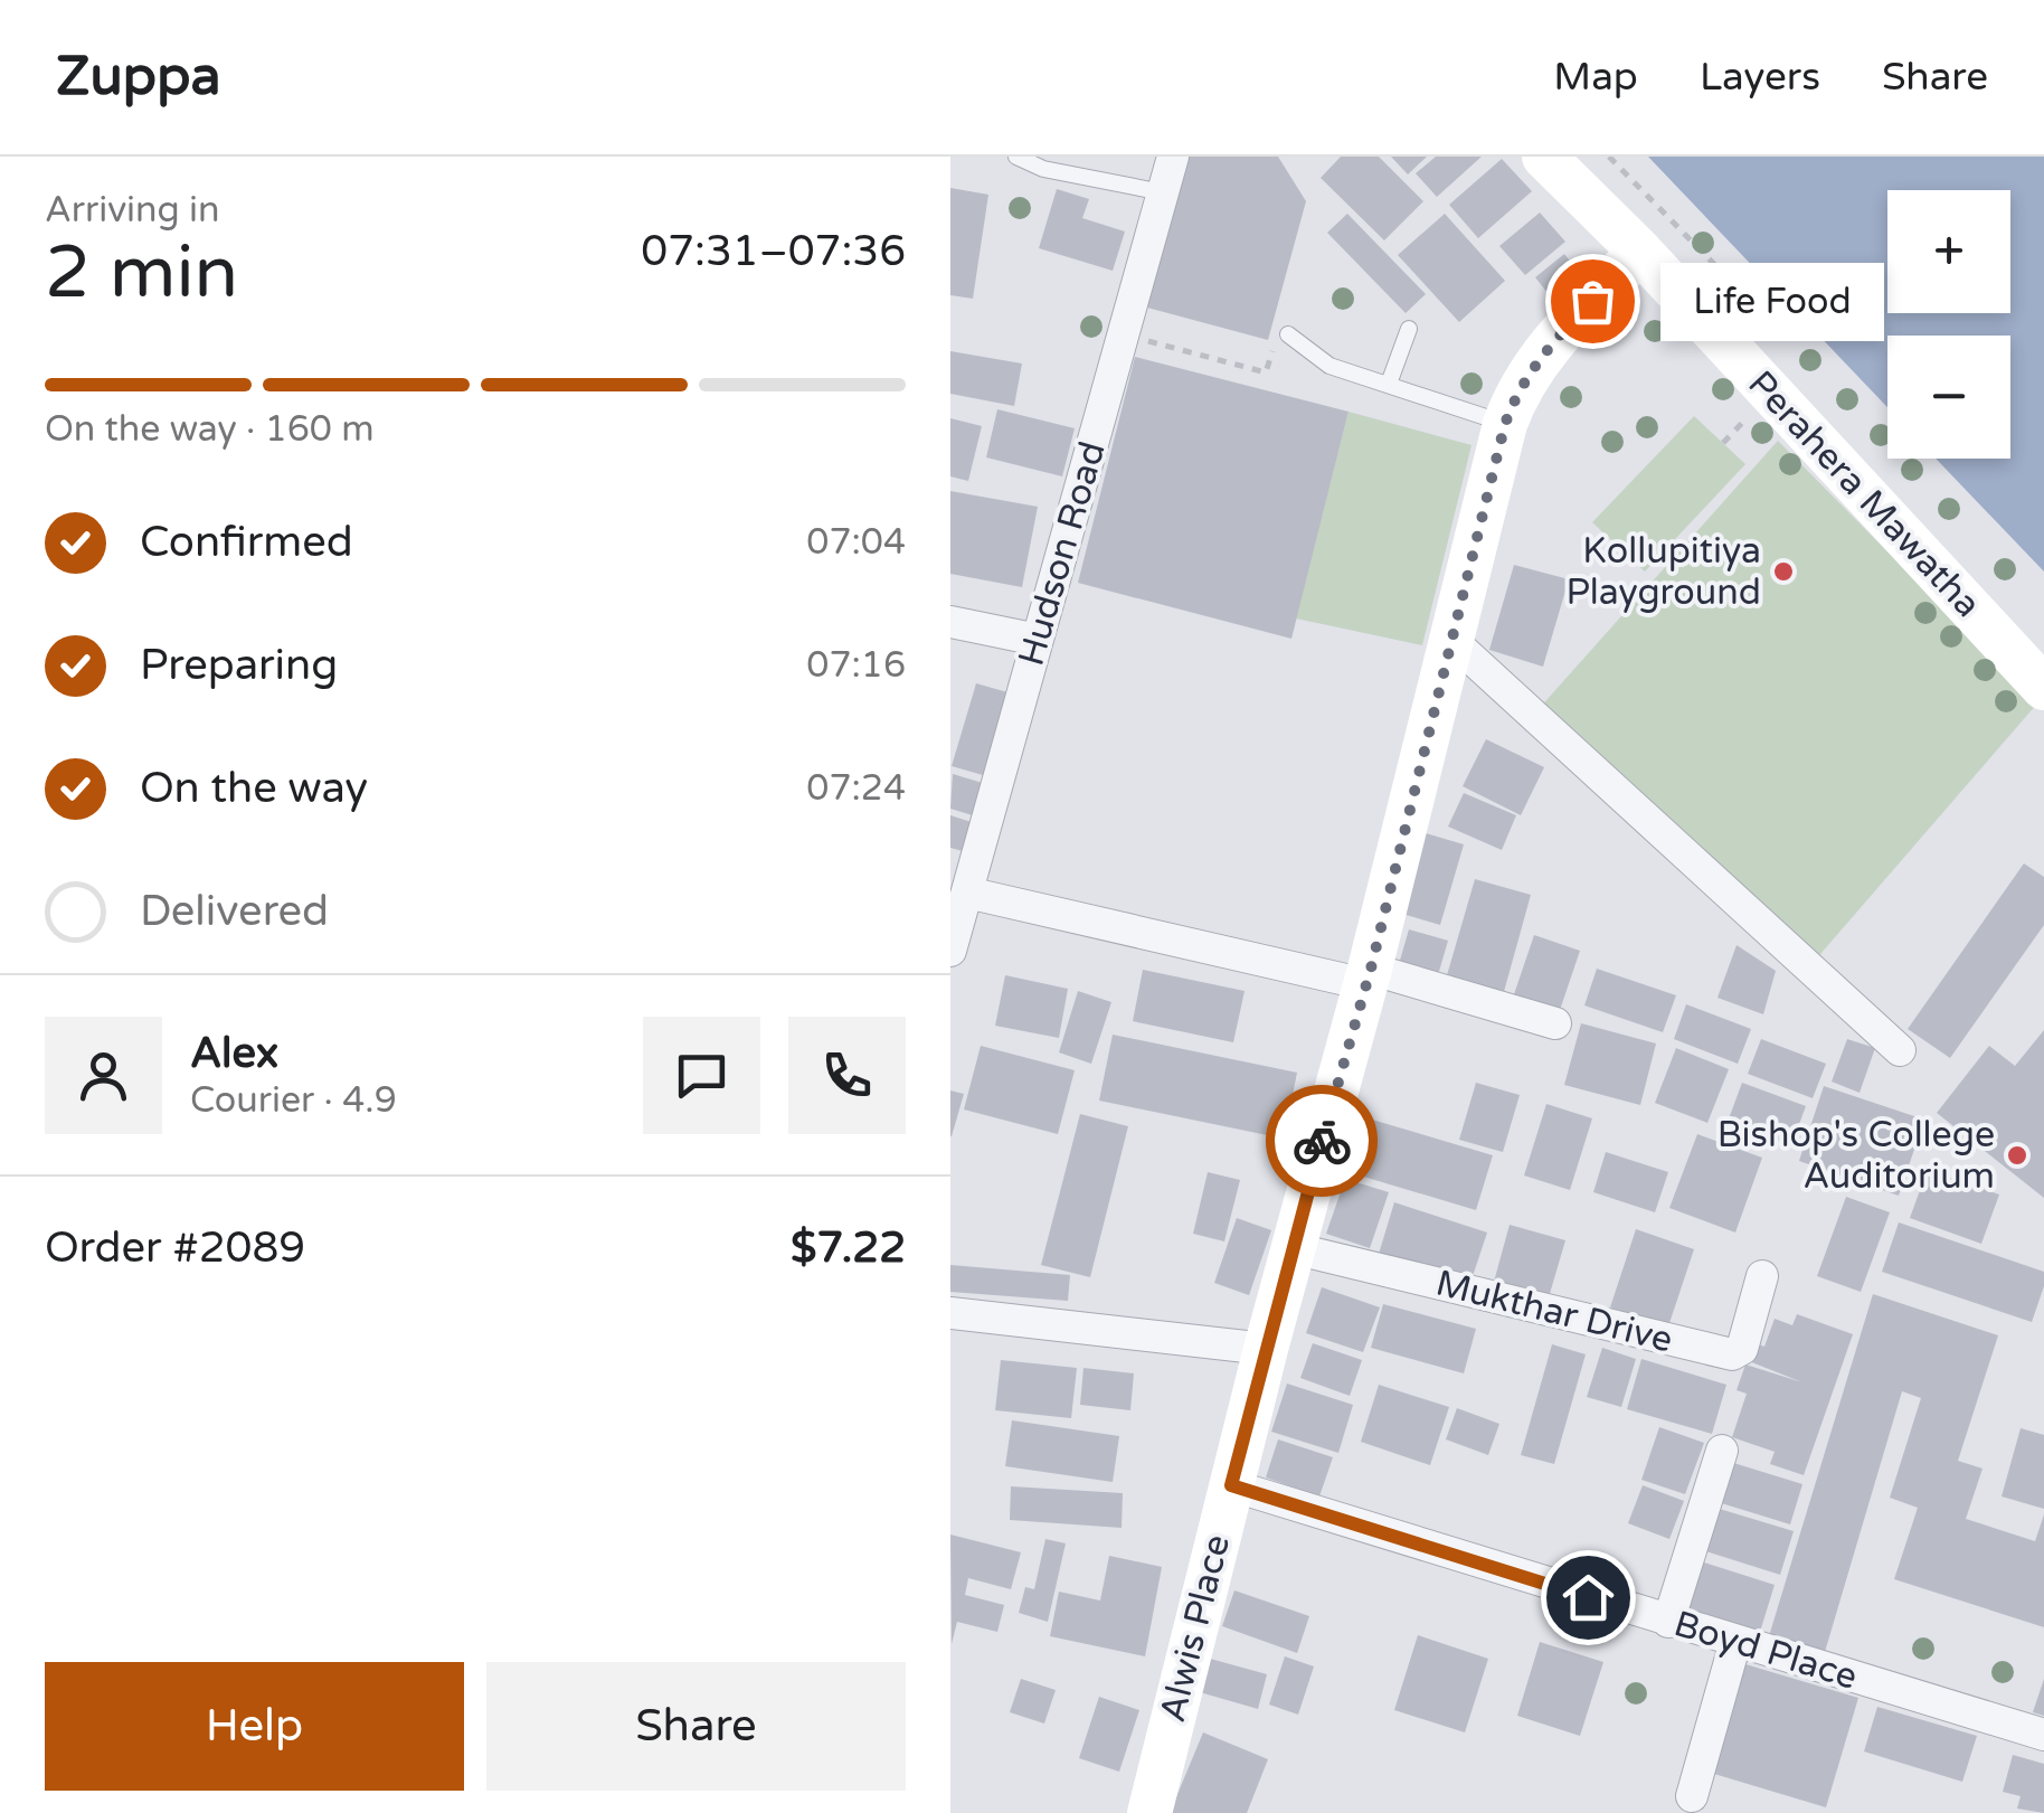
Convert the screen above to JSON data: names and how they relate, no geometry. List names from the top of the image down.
{
  "streets": {
    "street": [
      "Perahera Mawatha",
      "Hudson Road",
      "Mukthar Drive",
      "Alwis Place",
      "Boyd Place"
    ]
  },
  "crossings": [
    ["Perahera Mawatha", "Alwis Place"],
    ["Mukthar Drive", "Alwis Place"],
    ["Alwis Place", "Boyd Place"]
  ],
  "places": ["Life Food", "Kollupitiya Playground", "Bishop's College Auditorium"],
  "page": {
    "header": "Zuppa",
    "nav": ["Map", "Layers", "Share"],
    "heading": ["2 min", "Arriving in", "07:31–07:36"],
    "panel": [
      "Alex",
      "Courier · 4.9",
      "Order #2089",
      "$7.22"
    ],
    "map_buttons": ["+", "−"],
    "bubble": "Life Food",
    "bar": "On the way · 160 m",
    "list": [
      ["Confirmed", "07:04"],
      ["Preparing", "07:16"],
      ["On the way", "07:24"],
      "Delivered"
    ],
    "buttons": ["Help", "Share"]
  }
}
